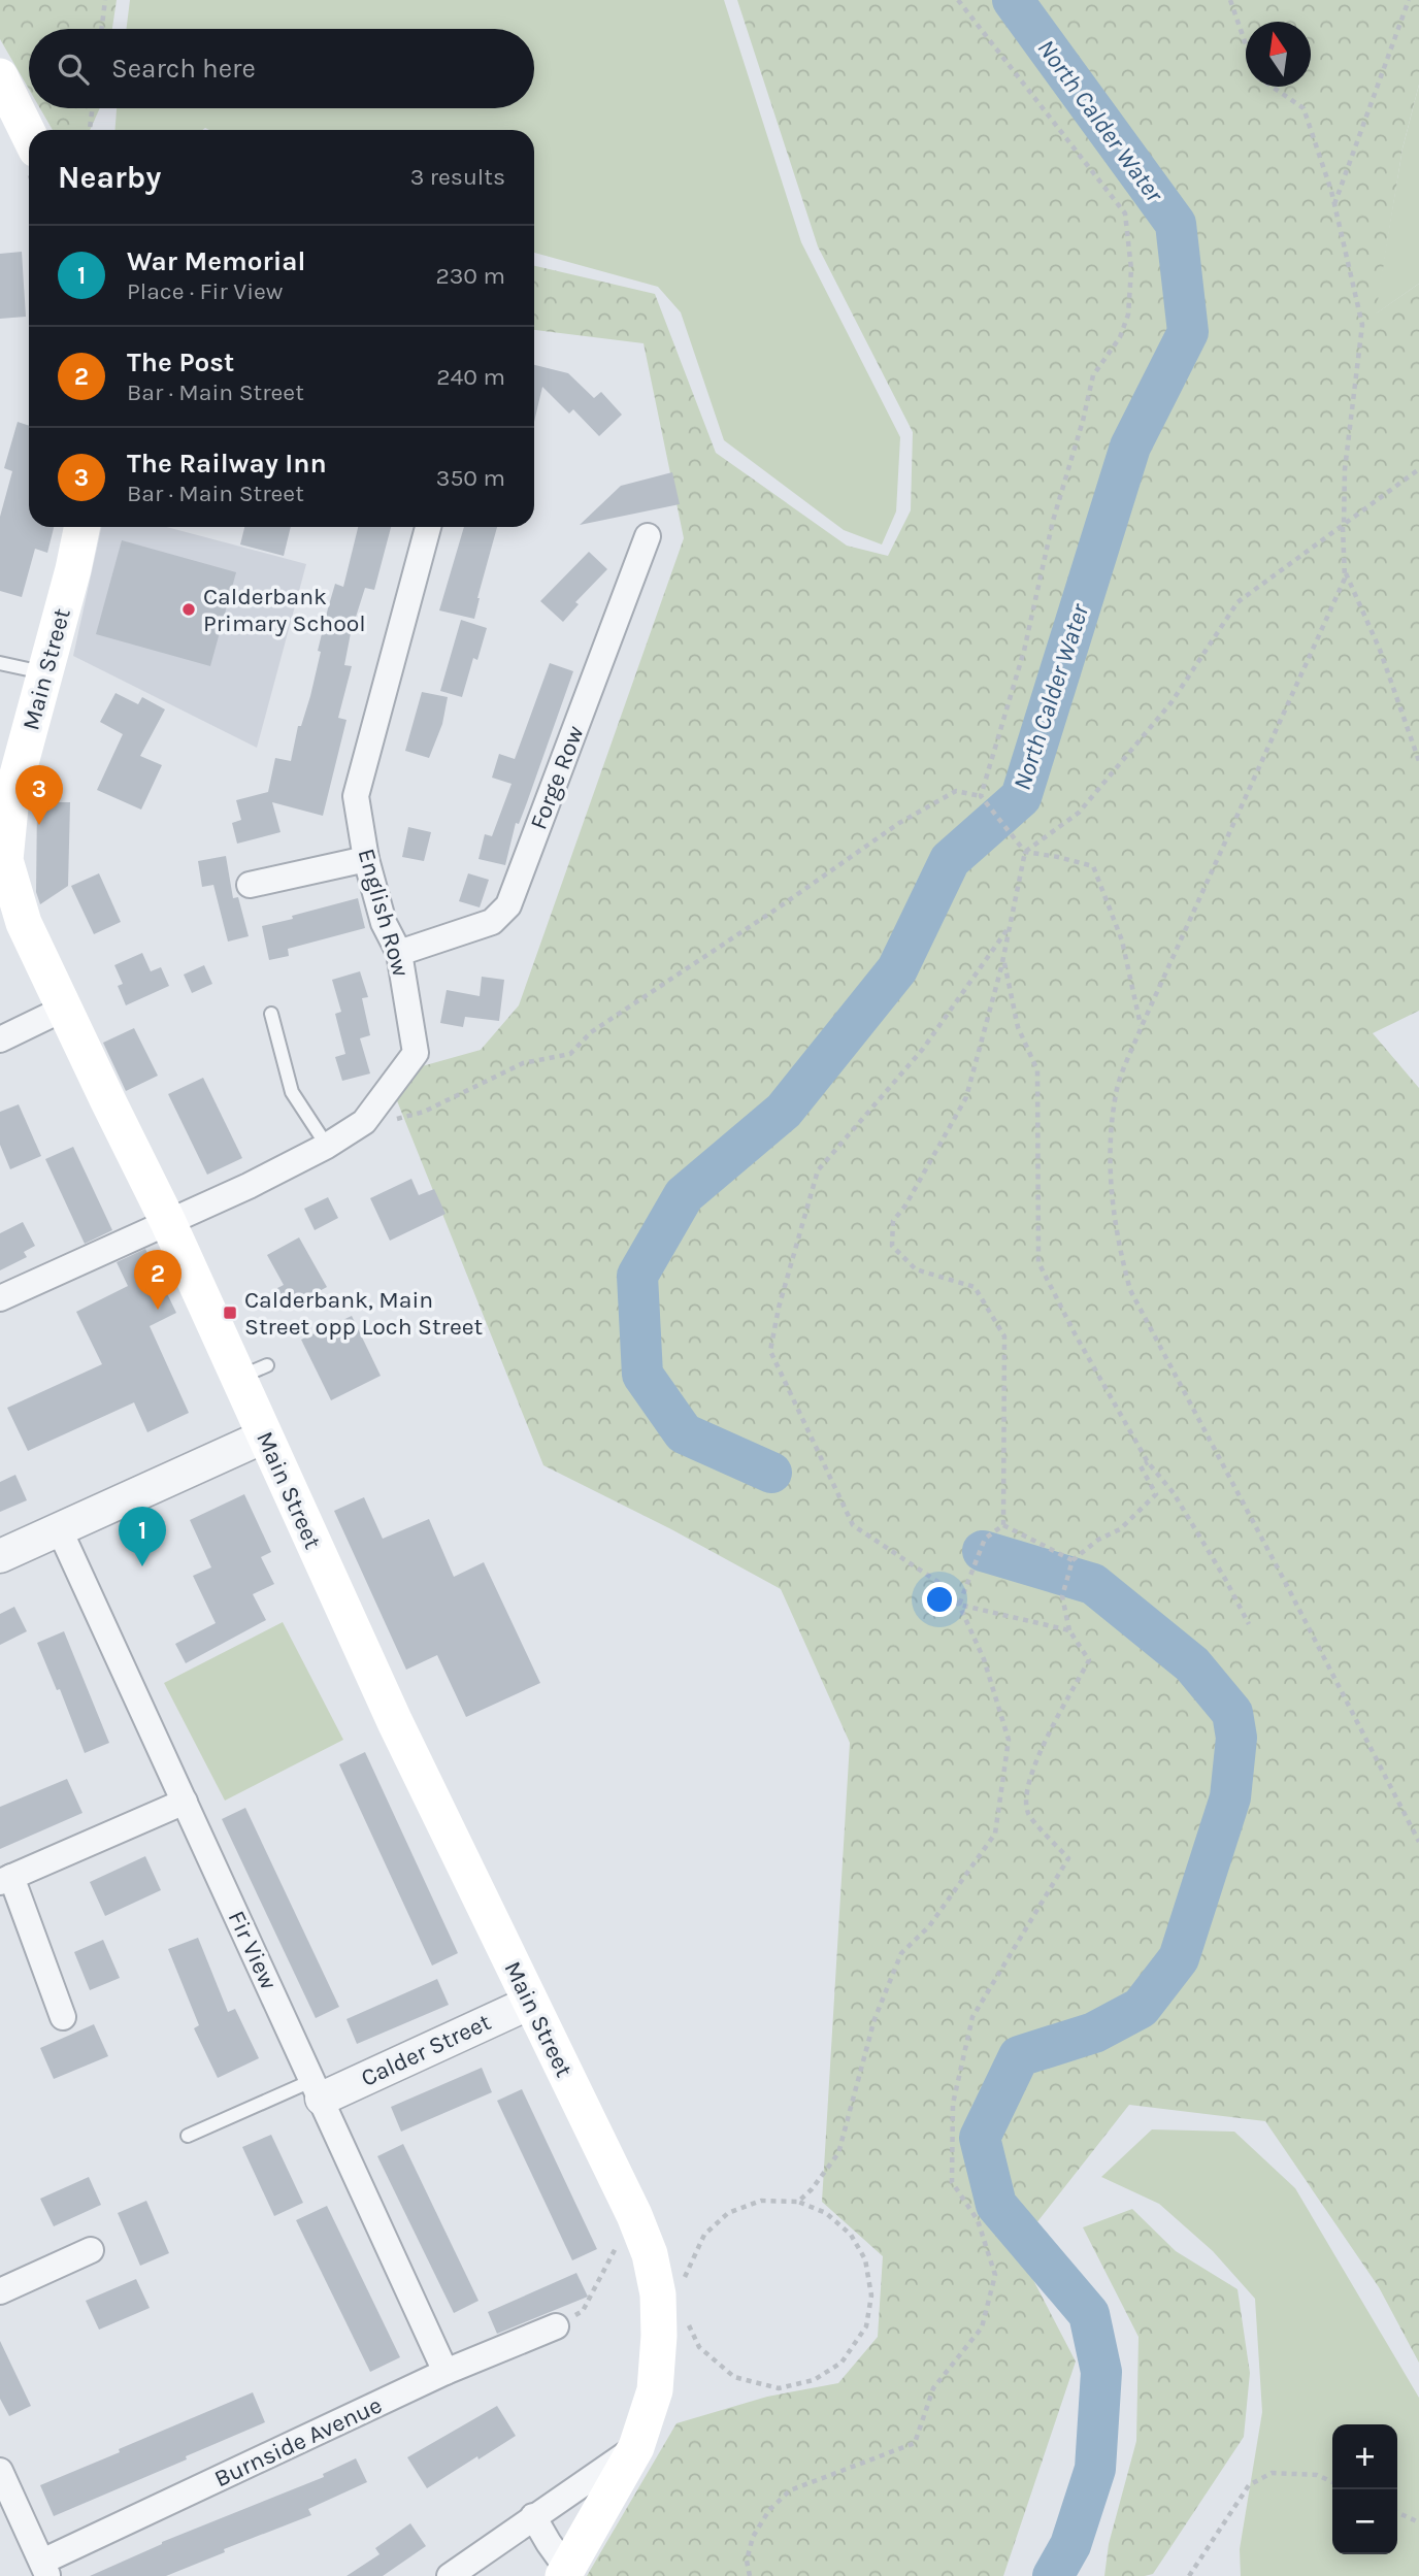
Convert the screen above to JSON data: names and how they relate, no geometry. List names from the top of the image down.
{
  "streets": {
    "main road": ["Main Street"],
    "street": [
      "Forge Row",
      "English Row",
      "Fir View",
      "Calder Street",
      "Burnside Avenue"
    ]
  },
  "crossings": [
    ["Main Street", "English Row"],
    ["Main Street", "Calder Street"],
    ["Forge Row", "English Row"],
    ["Fir View", "Calder Street"],
    ["Fir View", "Burnside Avenue"]
  ],
  "water": ["North Calder Water"],
  "places": {
    "other": ["Calderbank Primary School"],
    "transit": ["Calderbank, Main Street opp Loch Street"]
  },
  "north": "top",
  "page": {
    "search": "Search here",
    "heading": ["Nearby", "3 results"],
    "list": [
      {
        "mark": "1",
        "name": "War Memorial",
        "note": "Place · Fir View",
        "value": "230 m"
      },
      {
        "mark": "2",
        "name": "The Post",
        "note": "Bar · Main Street",
        "value": "240 m"
      },
      {
        "mark": "3",
        "name": "The Railway Inn",
        "note": "Bar · Main Street",
        "value": "350 m"
      }
    ],
    "pins": ["3", "2", "1"],
    "map_buttons": ["+", "−"]
  }
}
